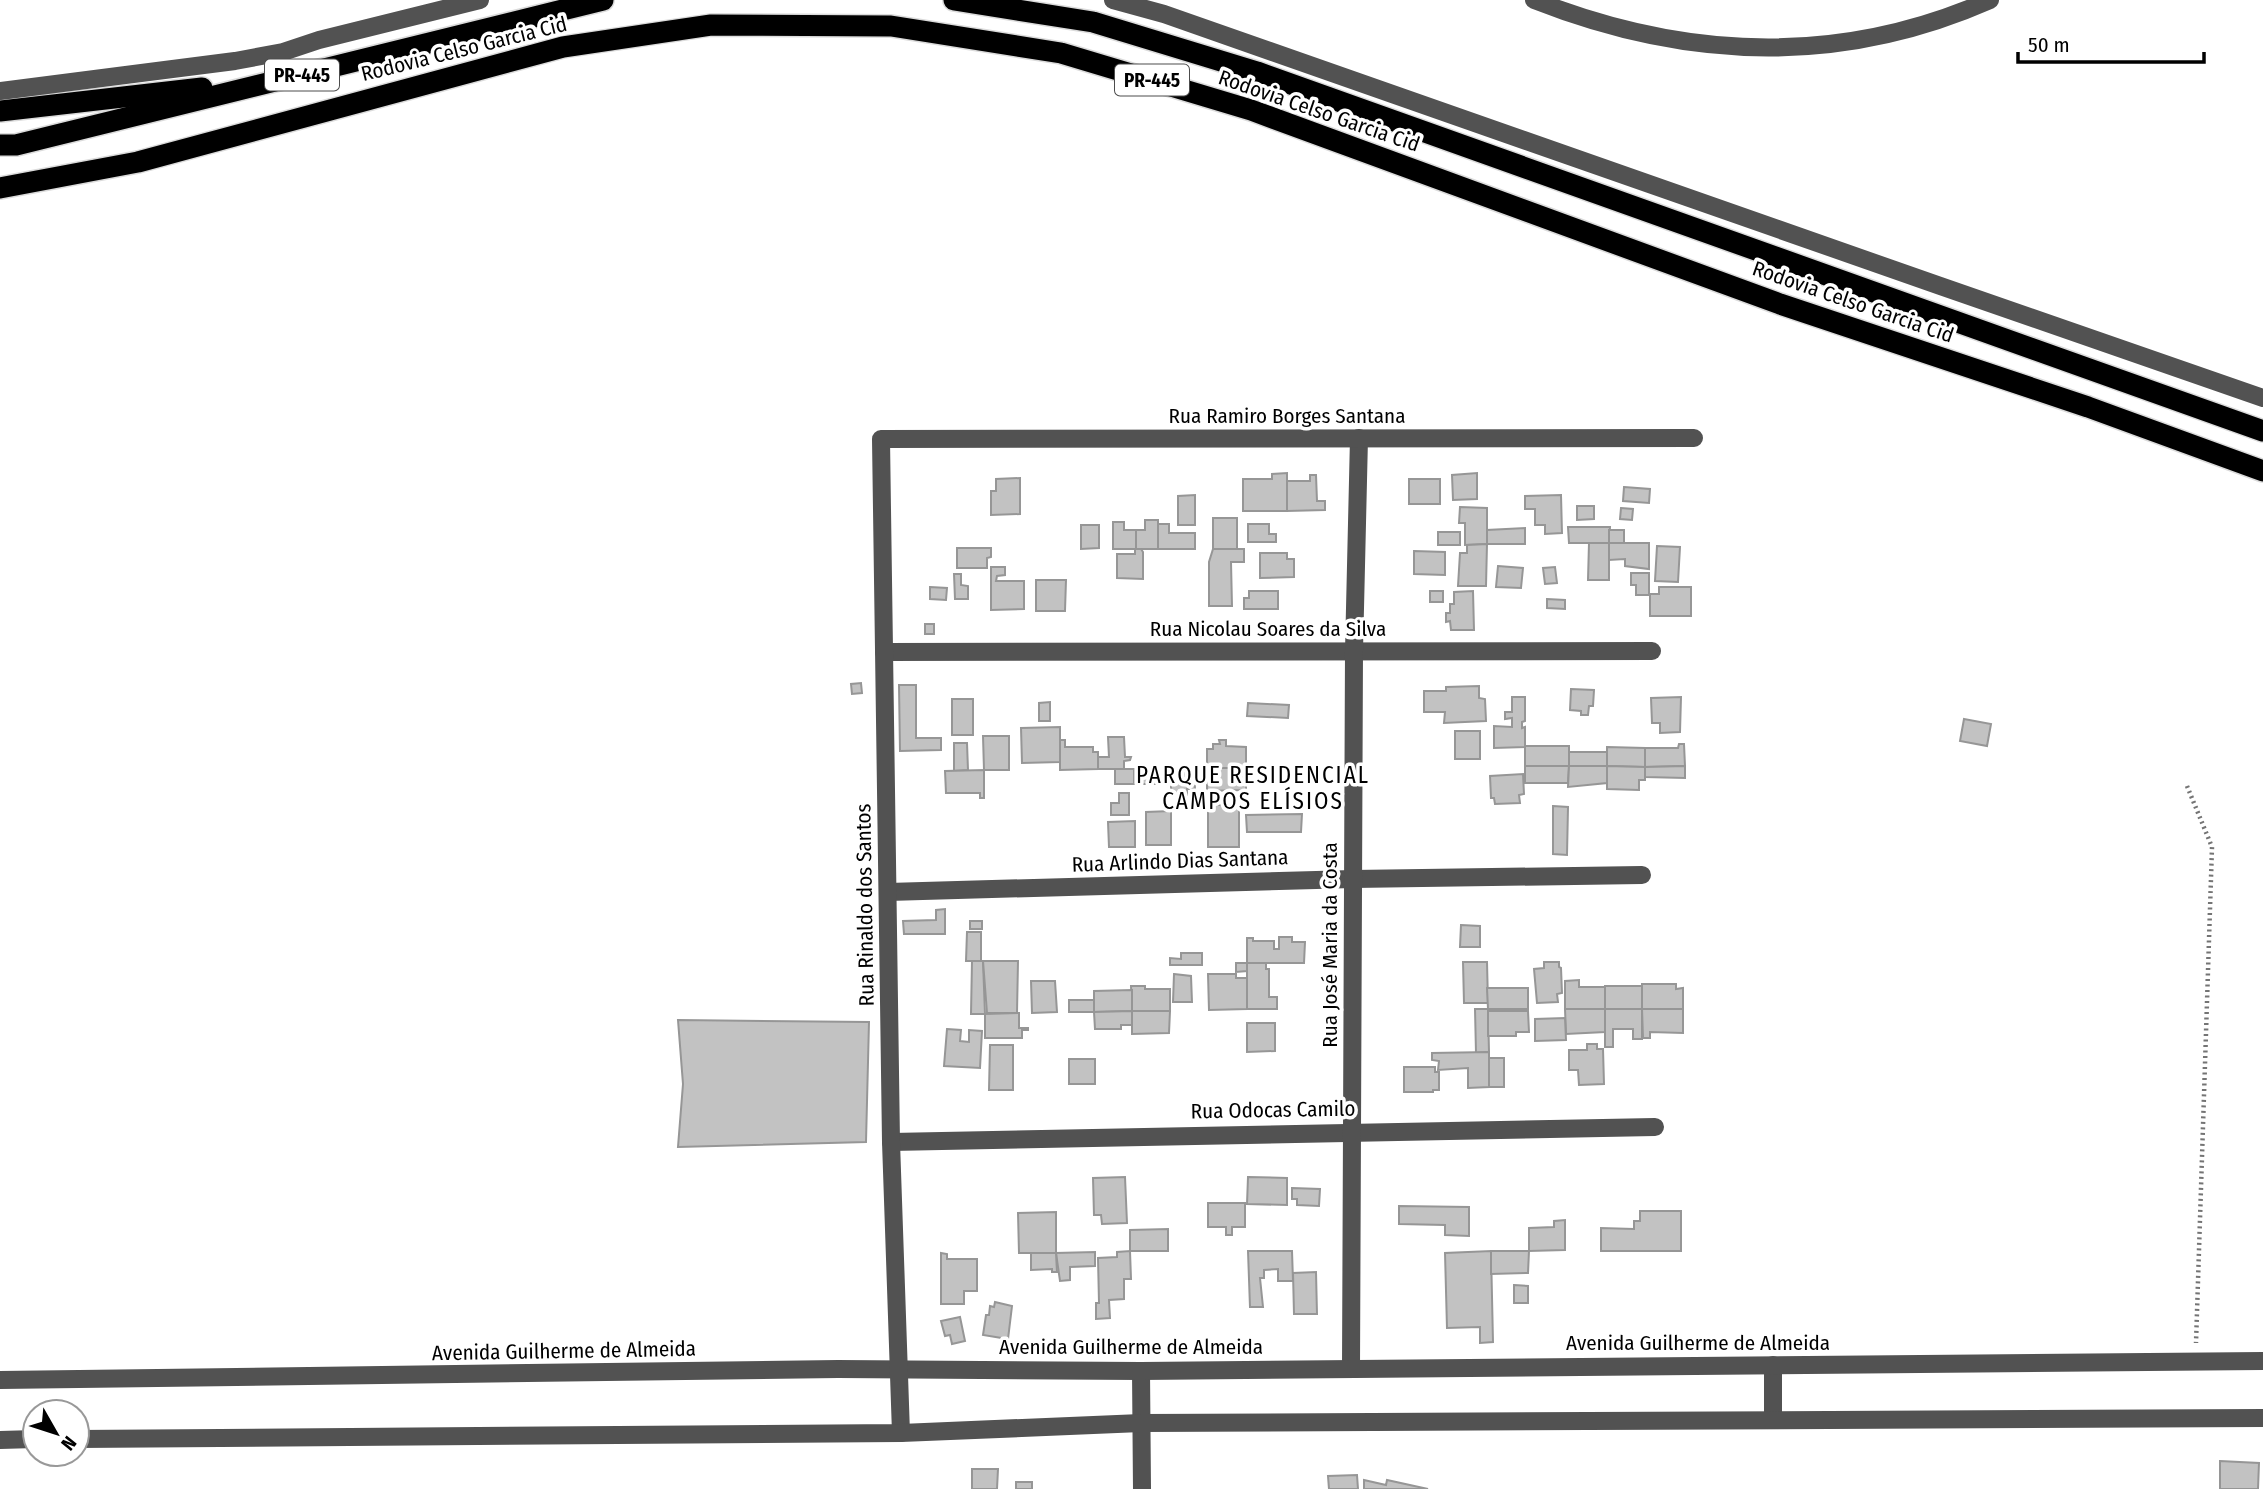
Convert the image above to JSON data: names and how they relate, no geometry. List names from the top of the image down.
{
  "streets": {
    "highway": ["Rodovia Celso Garcia Cid", "PR-445"],
    "street": [
      "Rua Ramiro Borges Santana",
      "Rua Nicolau Soares da Silva",
      "Rua Arlindo Dias Santana",
      "Rua Rinaldo dos Santos",
      "Rua José Maria da Costa",
      "Rua Odocas Camilo",
      "Avenida Guilherme de Almeida"
    ]
  },
  "crossings": [
    ["Rua Ramiro Borges Santana", "Rua Rinaldo dos Santos"],
    ["Rua Ramiro Borges Santana", "Rua José Maria da Costa"],
    ["Rua Nicolau Soares da Silva", "Rua Rinaldo dos Santos"],
    ["Rua Nicolau Soares da Silva", "Rua José Maria da Costa"],
    ["Rua Arlindo Dias Santana", "Rua Rinaldo dos Santos"],
    ["Rua Arlindo Dias Santana", "Rua José Maria da Costa"],
    ["Rua Rinaldo dos Santos", "Rua Odocas Camilo"],
    ["Rua Rinaldo dos Santos", "Avenida Guilherme de Almeida"],
    ["Rua José Maria da Costa", "Rua Odocas Camilo"],
    ["Rua José Maria da Costa", "Avenida Guilherme de Almeida"]
  ],
  "districts": ["PARQUE RESIDENCIAL CAMPOS ELÍSIOS"],
  "scale_bar": "50 m",
  "north": "bottom right"
}
